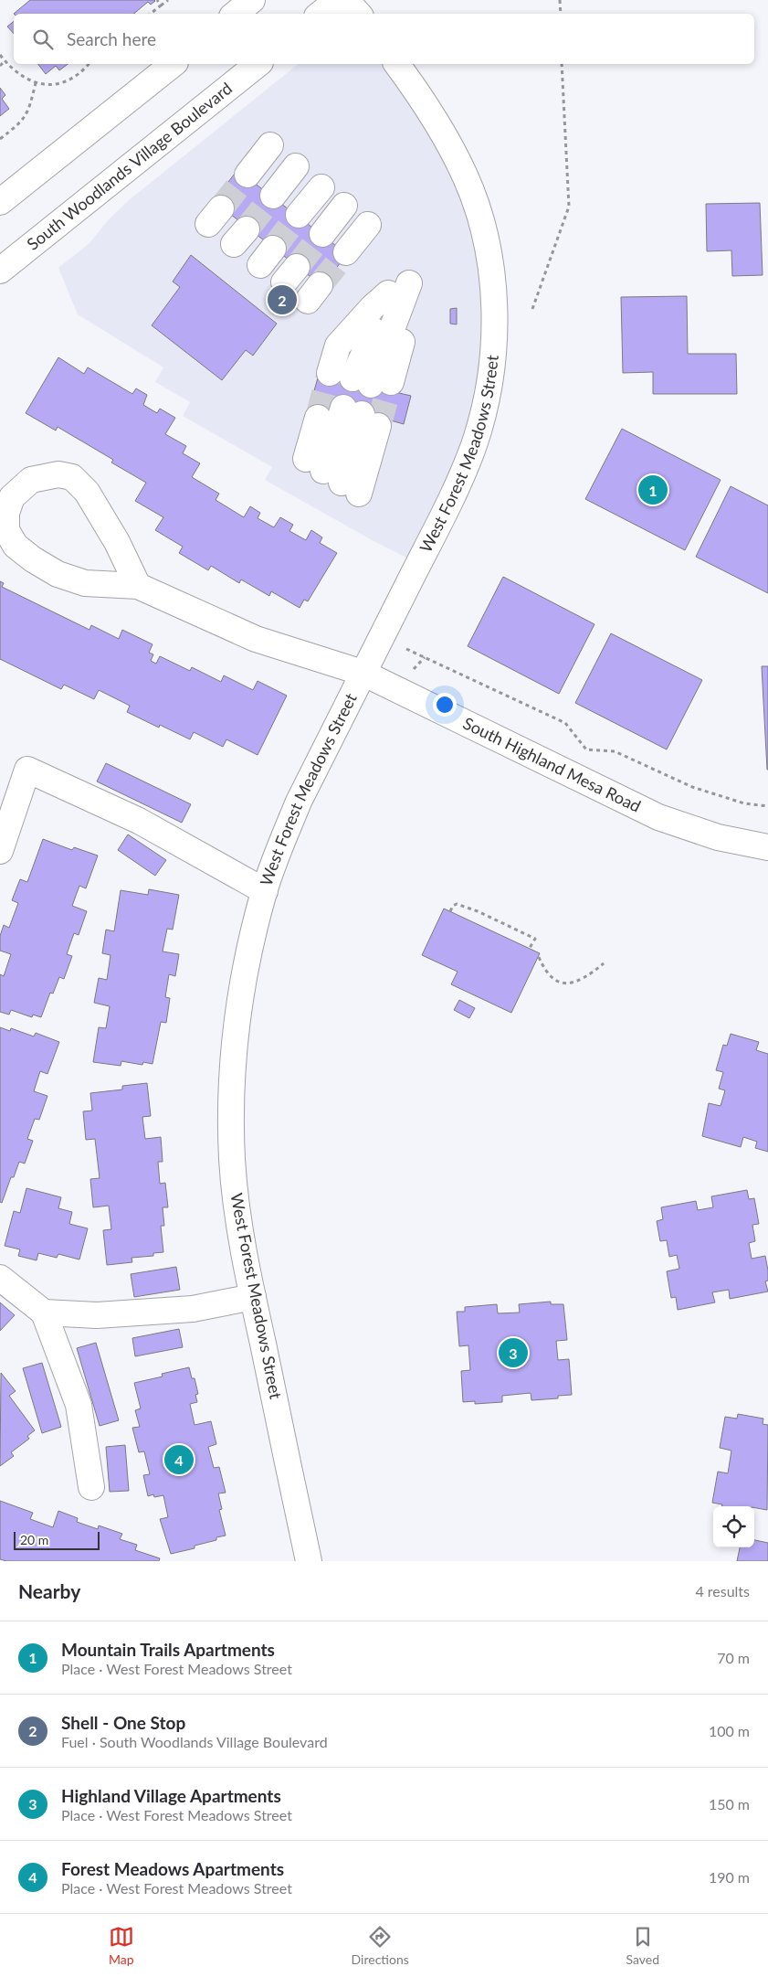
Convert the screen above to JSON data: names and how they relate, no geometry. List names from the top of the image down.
{
  "streets": {
    "street": ["South Woodlands Village Boulevard", "West Forest Meadows Street", "South Highland Mesa Road"]
  },
  "crossings": [
    ["West Forest Meadows Street", "South Highland Mesa Road"]
  ],
  "scale_bar": "20 m",
  "page": {
    "search": "Search here",
    "pins": [
      "2",
      "1",
      "3",
      "4"
    ],
    "scale": "20 m",
    "heading": ["Nearby", "4 results"],
    "list": [
      {
        "mark": "1",
        "name": "Mountain Trails Apartments",
        "note": "Place · West Forest Meadows Street",
        "value": "70 m"
      },
      {
        "mark": "2",
        "name": "Shell - One Stop",
        "note": "Fuel · South Woodlands Village Boulevard",
        "value": "100 m"
      },
      {
        "mark": "3",
        "name": "Highland Village Apartments",
        "note": "Place · West Forest Meadows Street",
        "value": "150 m"
      },
      {
        "mark": "4",
        "name": "Forest Meadows Apartments",
        "note": "Place · West Forest Meadows Street",
        "value": "190 m"
      }
    ],
    "nav": ["Map", "Directions", "Saved"]
  }
}
